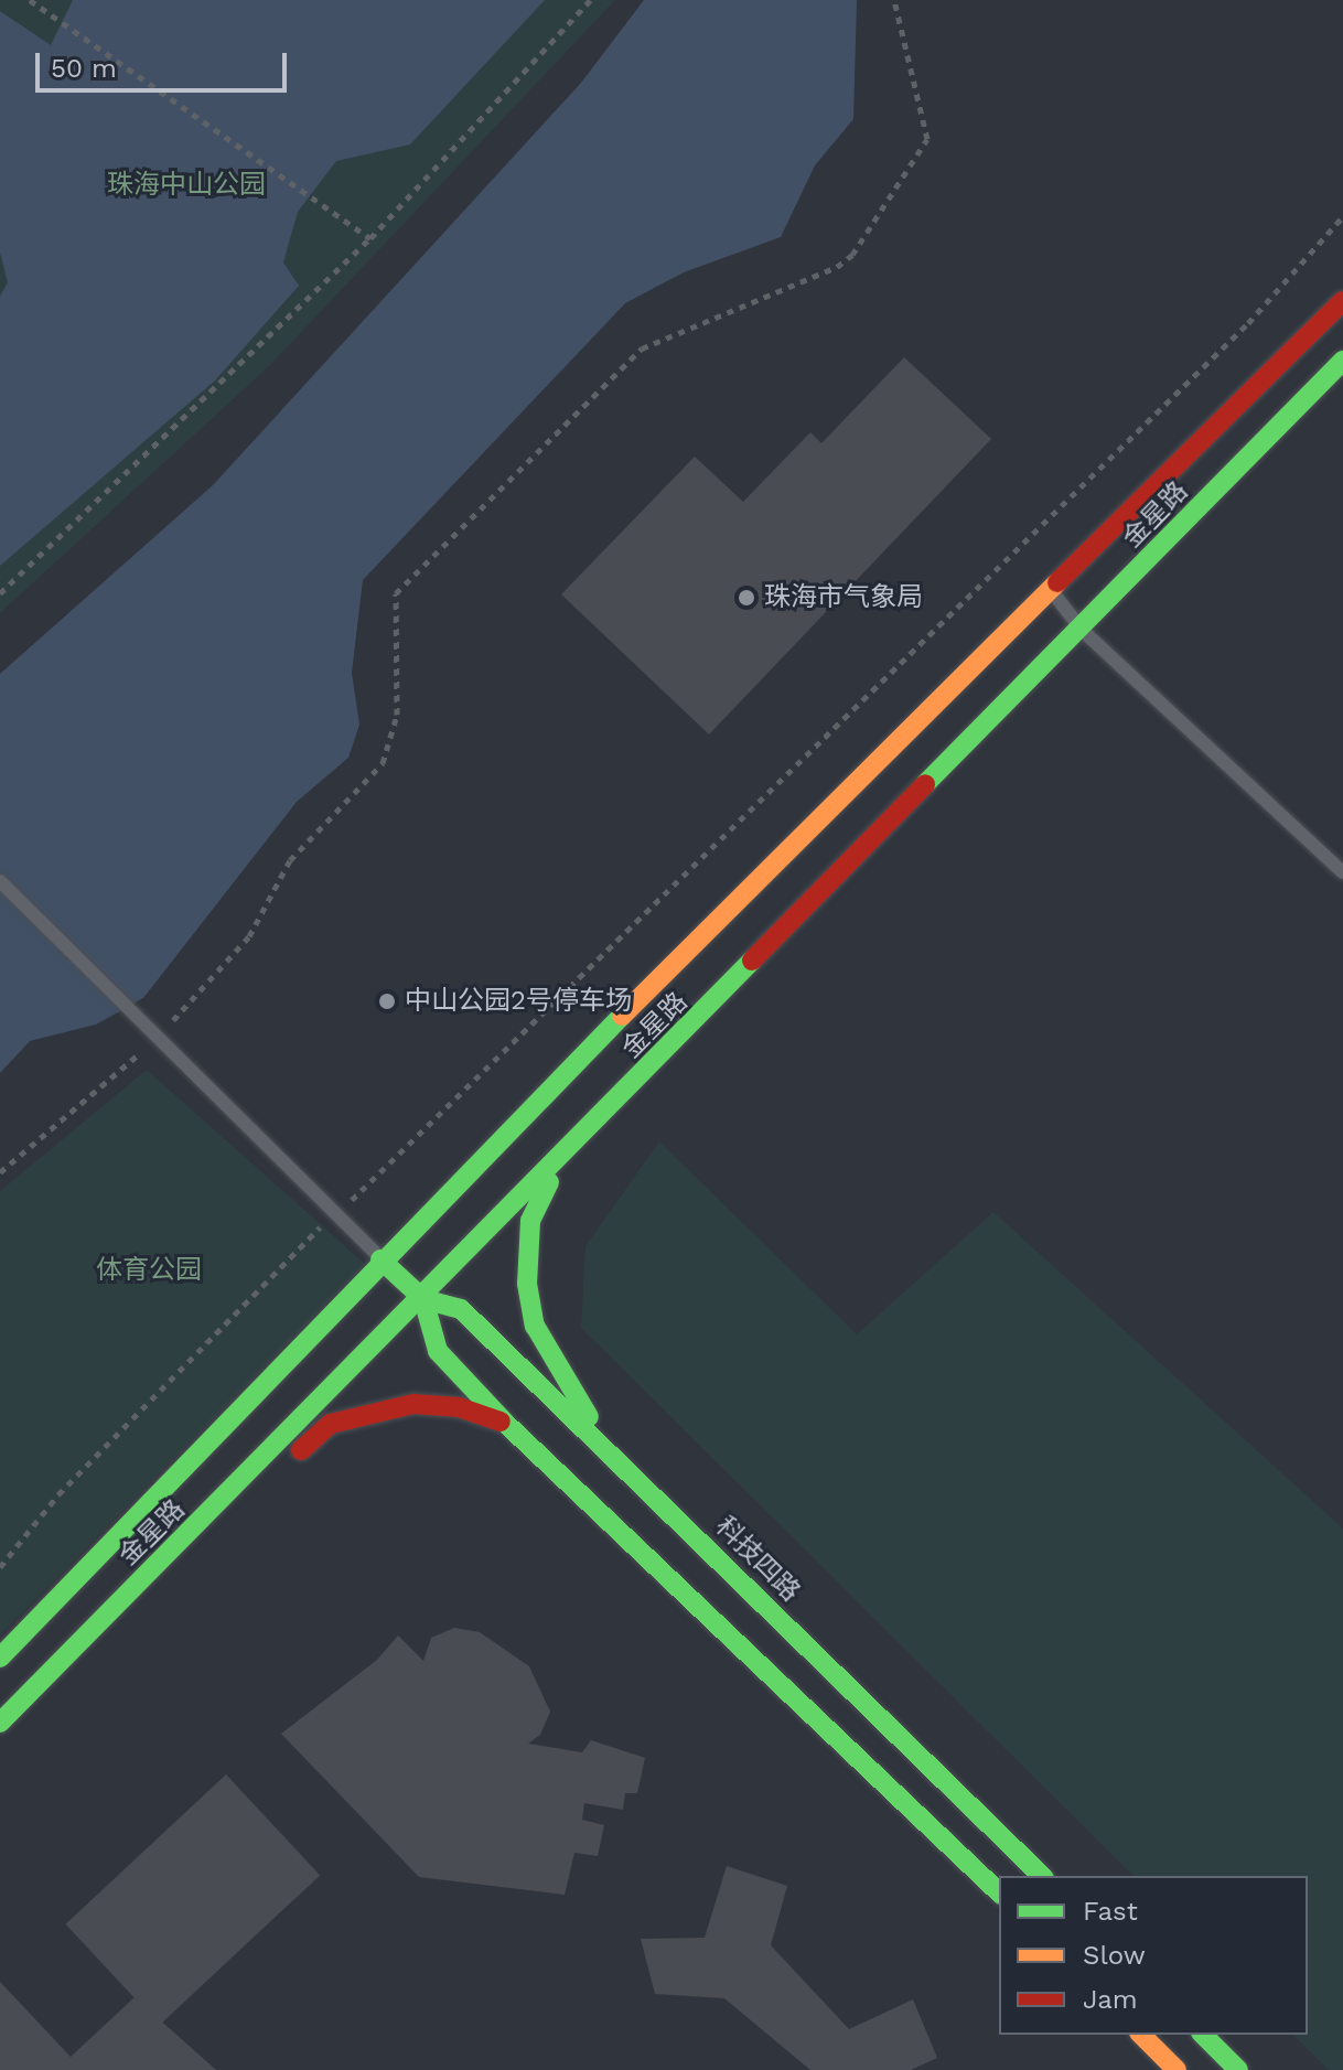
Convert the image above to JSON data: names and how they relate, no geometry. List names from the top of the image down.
{
  "streets": {
    "street": ["金星路", "科技四路"]
  },
  "crossings": [
    ["金星路", "科技四路"]
  ],
  "parks": ["珠海中山公园", "体育公园"],
  "places": ["珠海市气象局", "中山公园2号停车场"],
  "legend": ["Fast", "Slow", "Jam"],
  "scale_bar": "50 m"
}
